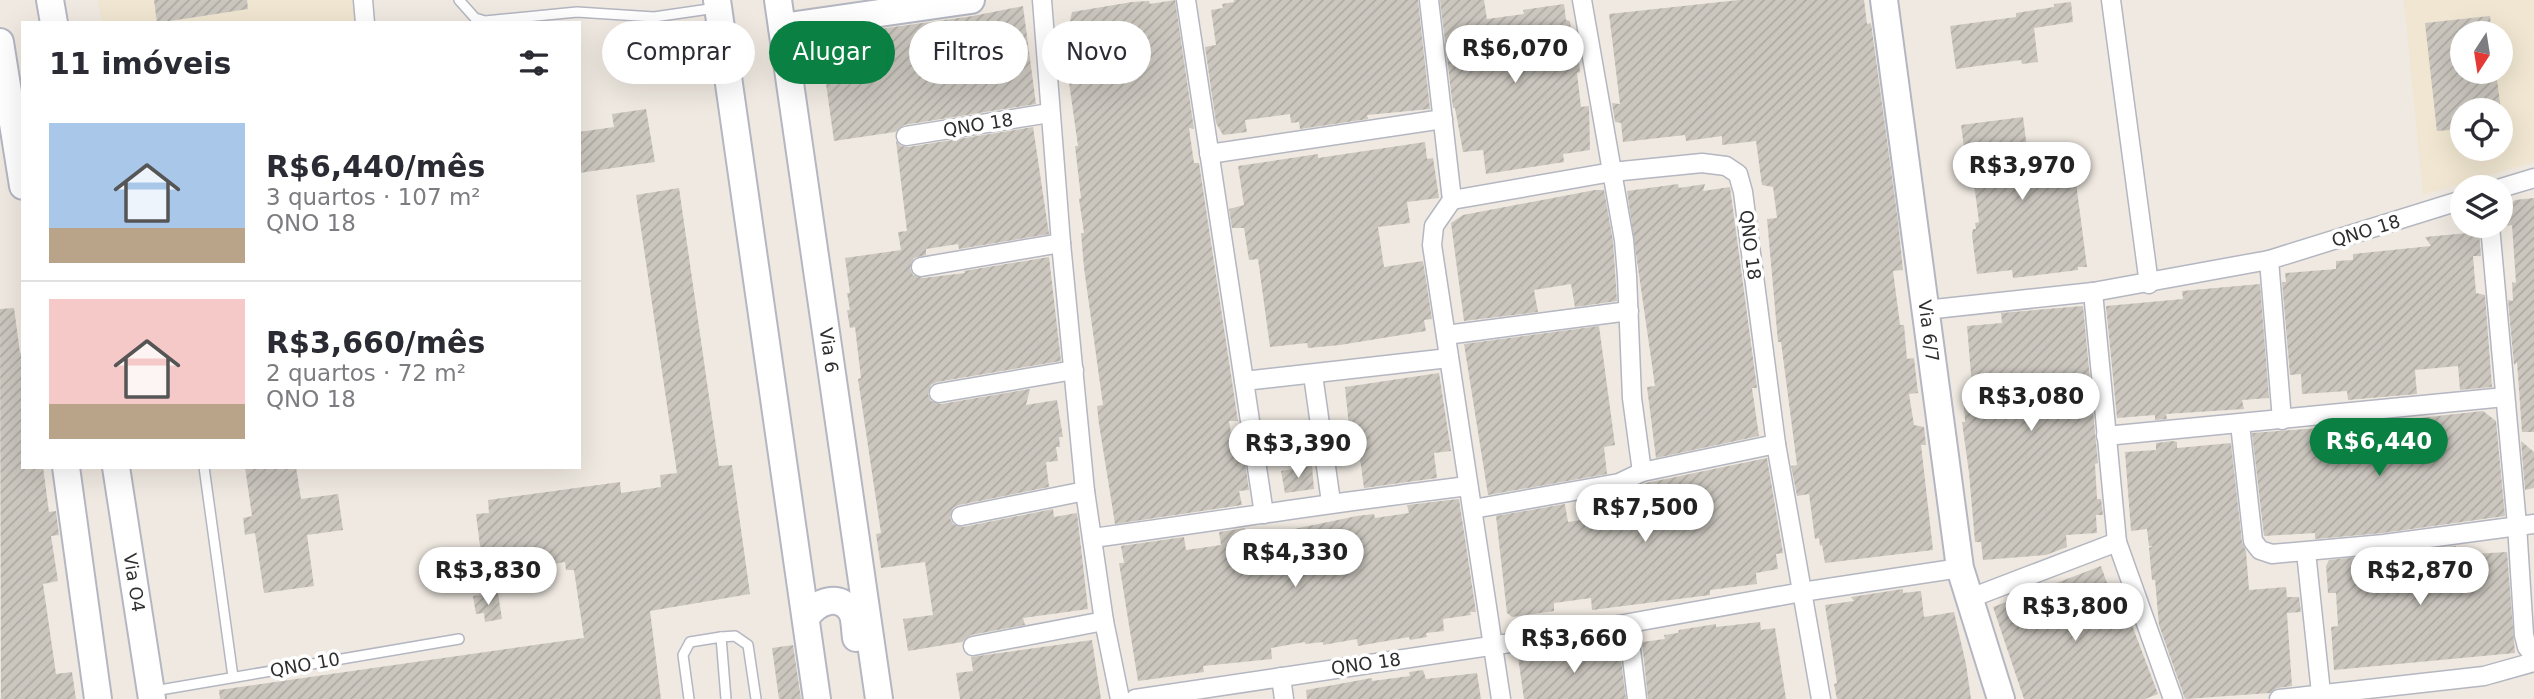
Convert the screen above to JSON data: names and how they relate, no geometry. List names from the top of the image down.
{
  "streets": {
    "main road": ["Via 6/7", "Via 6", "Via O4"],
    "street": ["QNO 18"],
    "lane": ["QNO 10"]
  },
  "crossings": [
    ["QNO 18", "Via 6/7"],
    ["Via O4", "QNO 10"]
  ],
  "north": "bottom",
  "page": {
    "chip": [
      "Comprar",
      "Alugar",
      "Filtros",
      "Novo"
    ],
    "heading": "11 imóveis",
    "price": [
      "R$6,070",
      "R$3,970",
      "R$3,080",
      "R$6,440",
      "R$3,390",
      "R$7,500",
      "R$4,330",
      "R$3,830",
      "R$2,870",
      "R$3,800",
      "R$3,660"
    ],
    "list": [
      {
        "name": "R$6,440/mês",
        "note": "3 quartos · 107 m² · QNO 18"
      },
      {
        "name": "R$3,660/mês",
        "note": "2 quartos · 72 m² · QNO 18"
      }
    ]
  }
}
